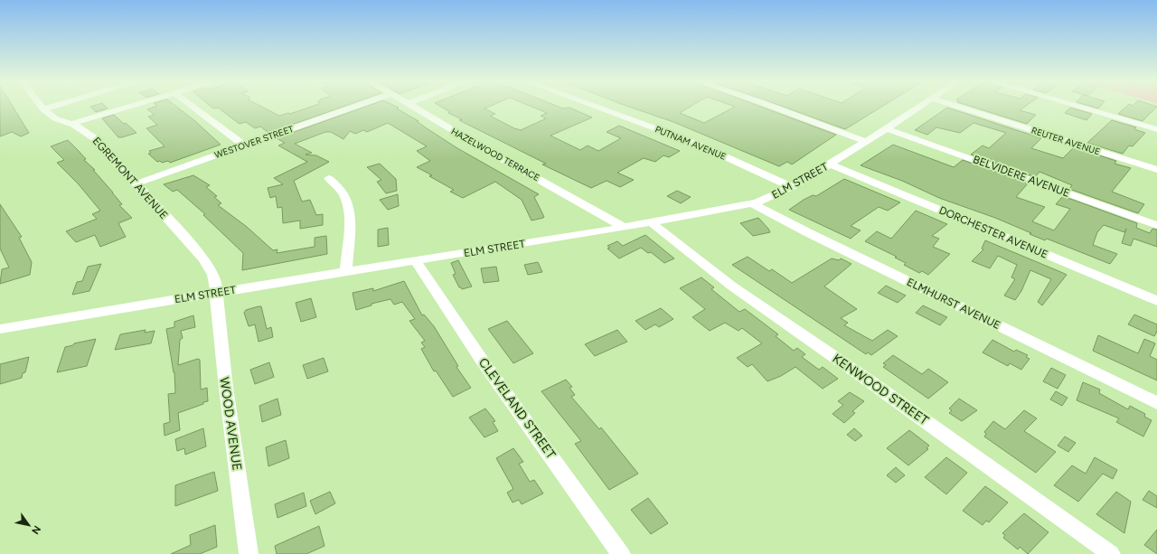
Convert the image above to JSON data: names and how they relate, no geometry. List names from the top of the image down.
{
  "streets": {
    "street": [
      "REUTER AVENUE",
      "WESTOVER STREET",
      "PUTNAM AVENUE",
      "HAZELWOOD TERRACE",
      "BELVIDERE AVENUE",
      "EGREMONT AVENUE",
      "ELM STREET",
      "DORCHESTER AVENUE",
      "ELMHURST AVENUE",
      "KENWOOD STREET",
      "CLEVELAND STREET",
      "WOOD AVENUE"
    ]
  },
  "crossings": [
    ["WESTOVER STREET", "EGREMONT AVENUE"],
    ["PUTNAM AVENUE", "ELM STREET"],
    ["HAZELWOOD TERRACE", "ELM STREET"],
    ["BELVIDERE AVENUE", "ELM STREET"],
    ["EGREMONT AVENUE", "ELM STREET"],
    ["EGREMONT AVENUE", "WOOD AVENUE"],
    ["ELM STREET", "DORCHESTER AVENUE"],
    ["ELM STREET", "ELMHURST AVENUE"],
    ["ELM STREET", "KENWOOD STREET"],
    ["ELM STREET", "CLEVELAND STREET"],
    ["ELM STREET", "WOOD AVENUE"]
  ],
  "north": "bottom right"
}
